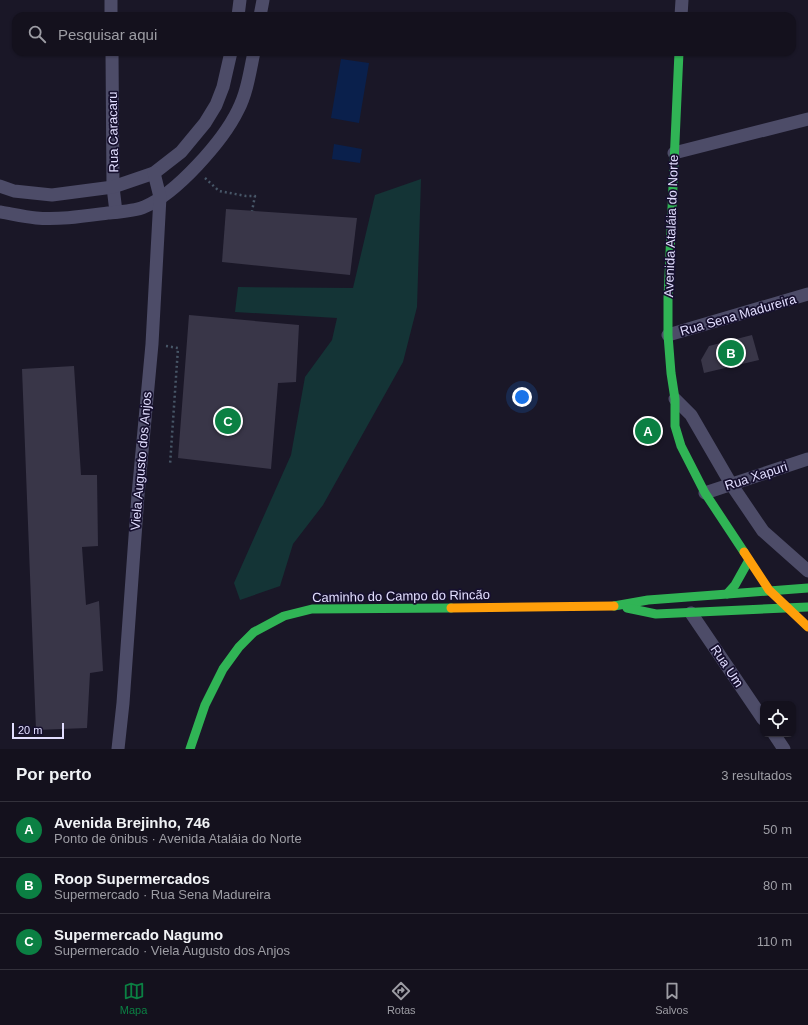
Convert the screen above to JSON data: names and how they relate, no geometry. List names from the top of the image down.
{
  "streets": {
    "street": [
      "Rua Caracaru",
      "Avenida Ataláia do Norte",
      "Rua Sena Madureira",
      "Viela Augusto dos Anjos",
      "Rua Xapuri",
      "Caminho do Campo do Rincão",
      "Rua Um"
    ]
  },
  "crossings": [
    ["Avenida Ataláia do Norte", "Rua Sena Madureira"],
    ["Avenida Ataláia do Norte", "Rua Xapuri"],
    ["Avenida Ataláia do Norte", "Caminho do Campo do Rincão"],
    ["Caminho do Campo do Rincão", "Rua Um"]
  ],
  "scale_bar": "20 m",
  "page": {
    "search": "Pesquisar aqui",
    "pins": ["B", "C", "A"],
    "scale": "20 m",
    "heading": ["Por perto", "3 resultados"],
    "list": [
      {
        "mark": "A",
        "name": "Avenida Brejinho, 746",
        "note": "Ponto de ônibus · Avenida Ataláia do Norte",
        "value": "50 m"
      },
      {
        "mark": "B",
        "name": "Roop Supermercados",
        "note": "Supermercado · Rua Sena Madureira",
        "value": "80 m"
      },
      {
        "mark": "C",
        "name": "Supermercado Nagumo",
        "note": "Supermercado · Viela Augusto dos Anjos",
        "value": "110 m"
      }
    ],
    "nav": ["Mapa", "Rotas", "Salvos"]
  }
}
